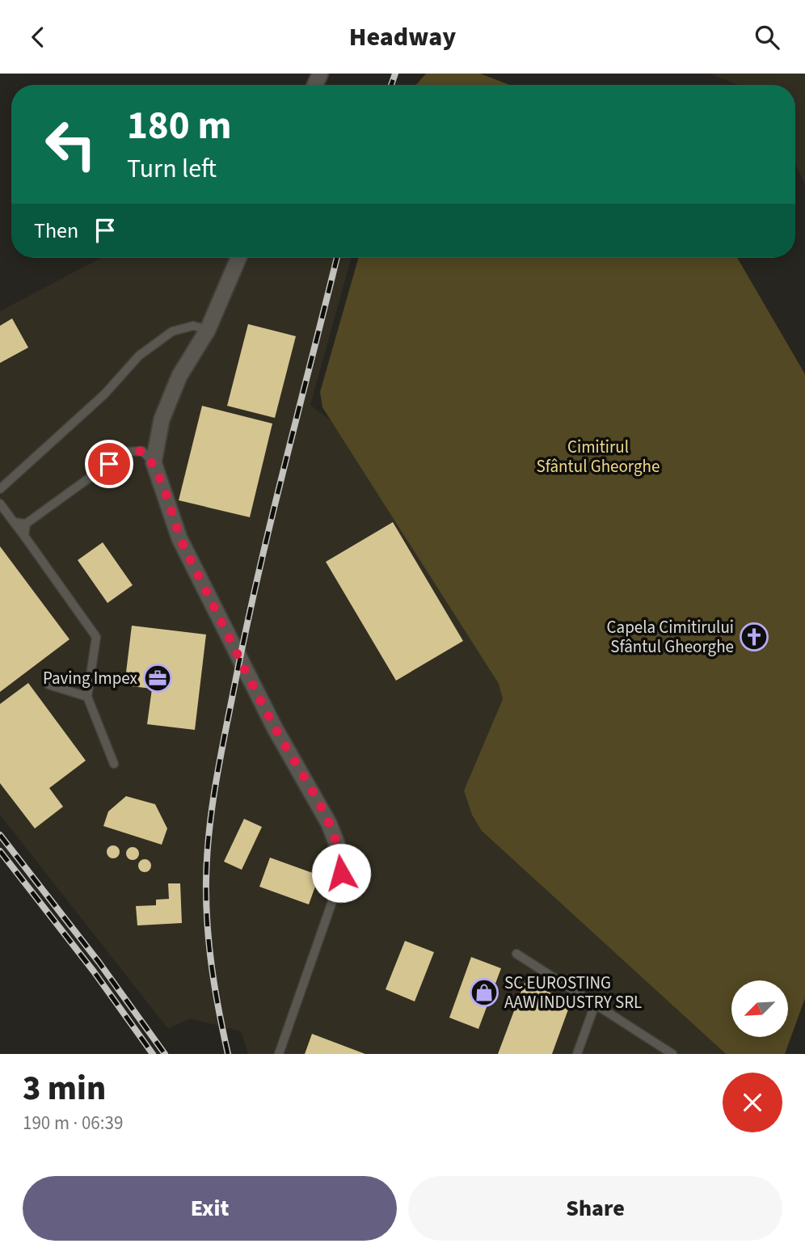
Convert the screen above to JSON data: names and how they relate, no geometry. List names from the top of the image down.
{
  "parks": ["Cimitirul Sfântul Gheorghe"],
  "places": {
    "church": ["Capela Cimitirului Sfântul Gheorghe"],
    "office": ["Paving Impex"],
    "shop": ["SC EUROSTING AAW INDUSTRY SRL"]
  },
  "north": "bottom left",
  "page": {
    "header": "Headway",
    "turn": ["180 m", "Turn left"],
    "then": "Then",
    "heading": ["3 min", "190 m · 06:39"],
    "buttons": ["Exit", "Share"]
  }
}
